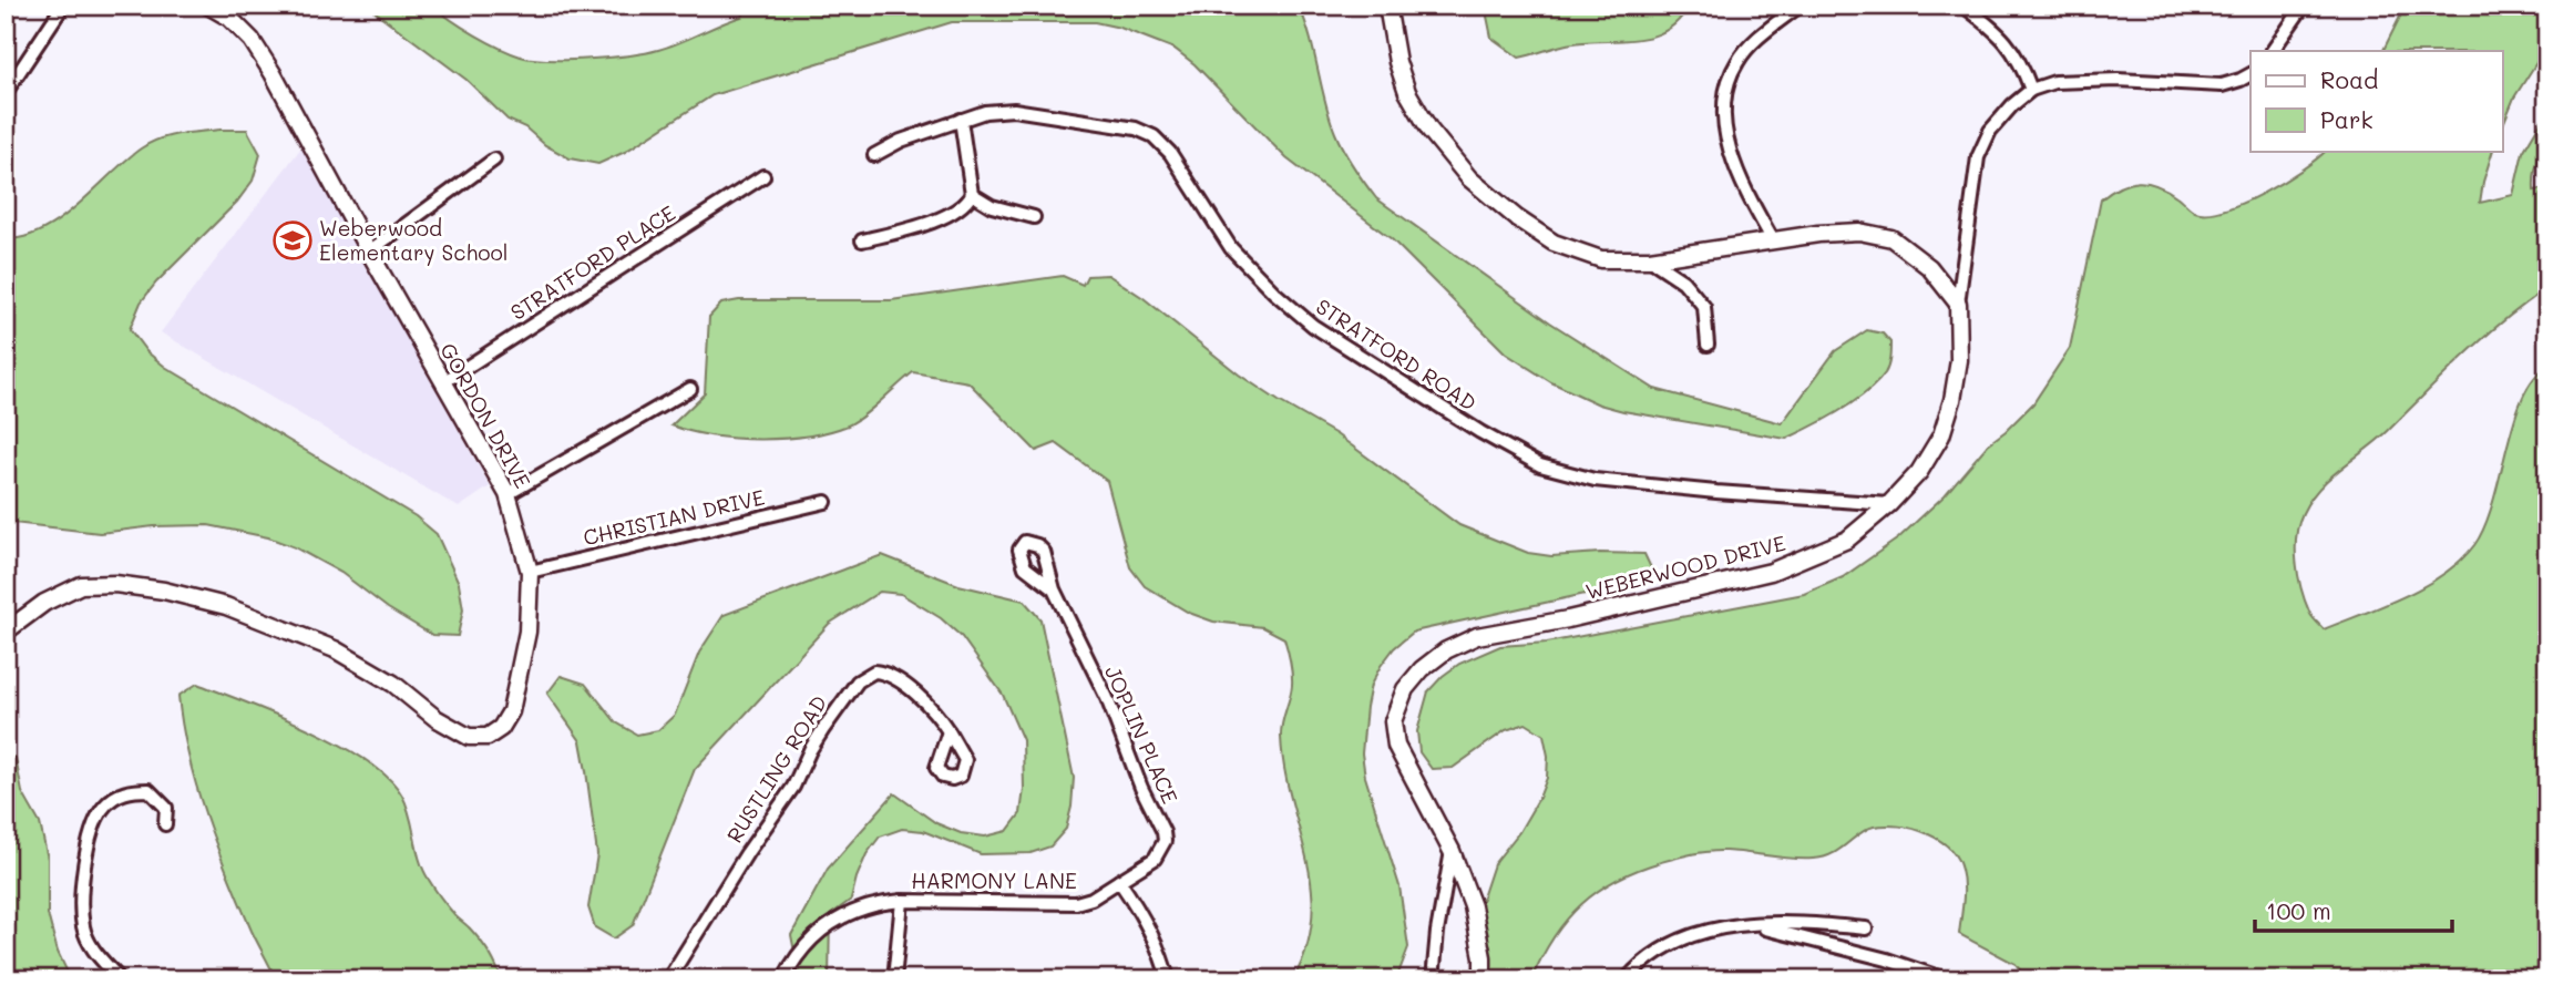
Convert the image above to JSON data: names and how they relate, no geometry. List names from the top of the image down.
{
  "streets": {
    "street": [
      "STRATFORD PLACE",
      "STRATFORD ROAD",
      "GORDON DRIVE",
      "CHRISTIAN DRIVE",
      "WEBERWOOD DRIVE",
      "JOPLIN PLACE",
      "RUSTLING ROAD",
      "HARMONY LANE"
    ]
  },
  "crossings": [
    ["STRATFORD PLACE", "GORDON DRIVE"],
    ["STRATFORD ROAD", "WEBERWOOD DRIVE"],
    ["GORDON DRIVE", "CHRISTIAN DRIVE"],
    ["JOPLIN PLACE", "HARMONY LANE"]
  ],
  "places": {
    "school or university": ["Weberwood Elementary School"]
  },
  "legend": ["Road", "Park"],
  "scale_bar": "100 m"
}
